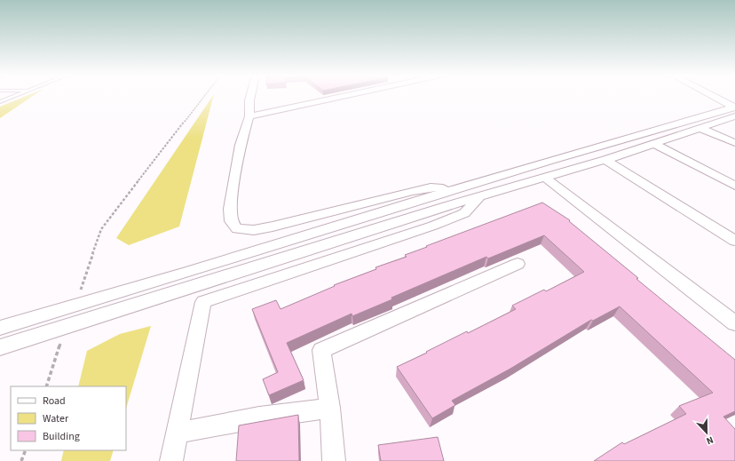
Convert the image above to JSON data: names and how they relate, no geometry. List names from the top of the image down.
{
  "legend": ["Road", "Water", "Building"],
  "north": "bottom"
}
